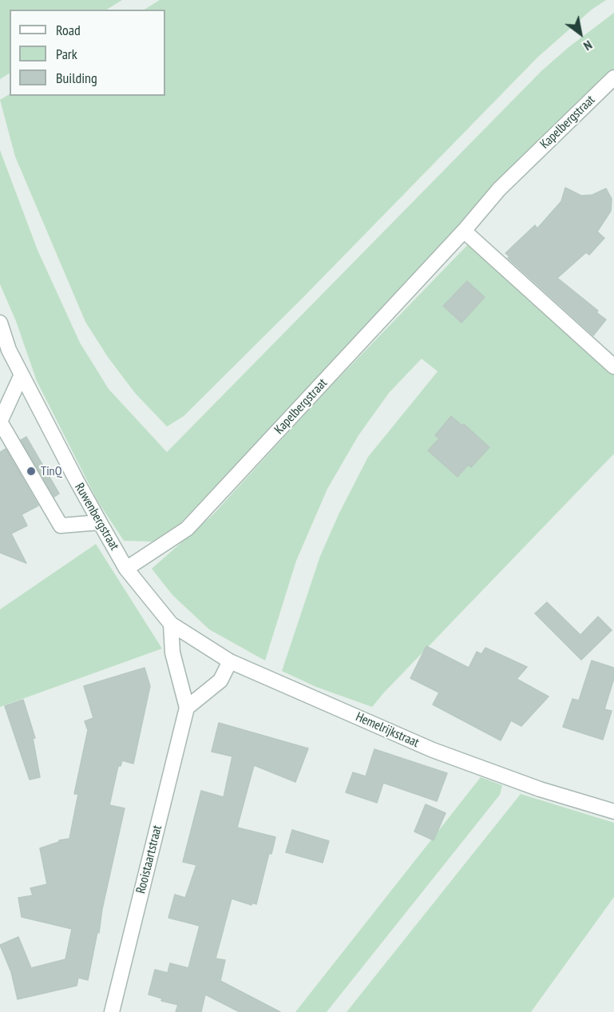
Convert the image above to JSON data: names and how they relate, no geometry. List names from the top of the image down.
{
  "streets": {
    "street": [
      "Kapelbergstraat",
      "Ruwenbergstraat",
      "Hemelrijkstraat",
      "Rooistaartstraat"
    ]
  },
  "crossings": [
    ["Kapelbergstraat", "Ruwenbergstraat"],
    ["Ruwenbergstraat", "Hemelrijkstraat"],
    ["Ruwenbergstraat", "Rooistaartstraat"],
    ["Hemelrijkstraat", "Rooistaartstraat"]
  ],
  "places": ["TinQ"],
  "legend": ["Road", "Park", "Building"],
  "north": "bottom right"
}
